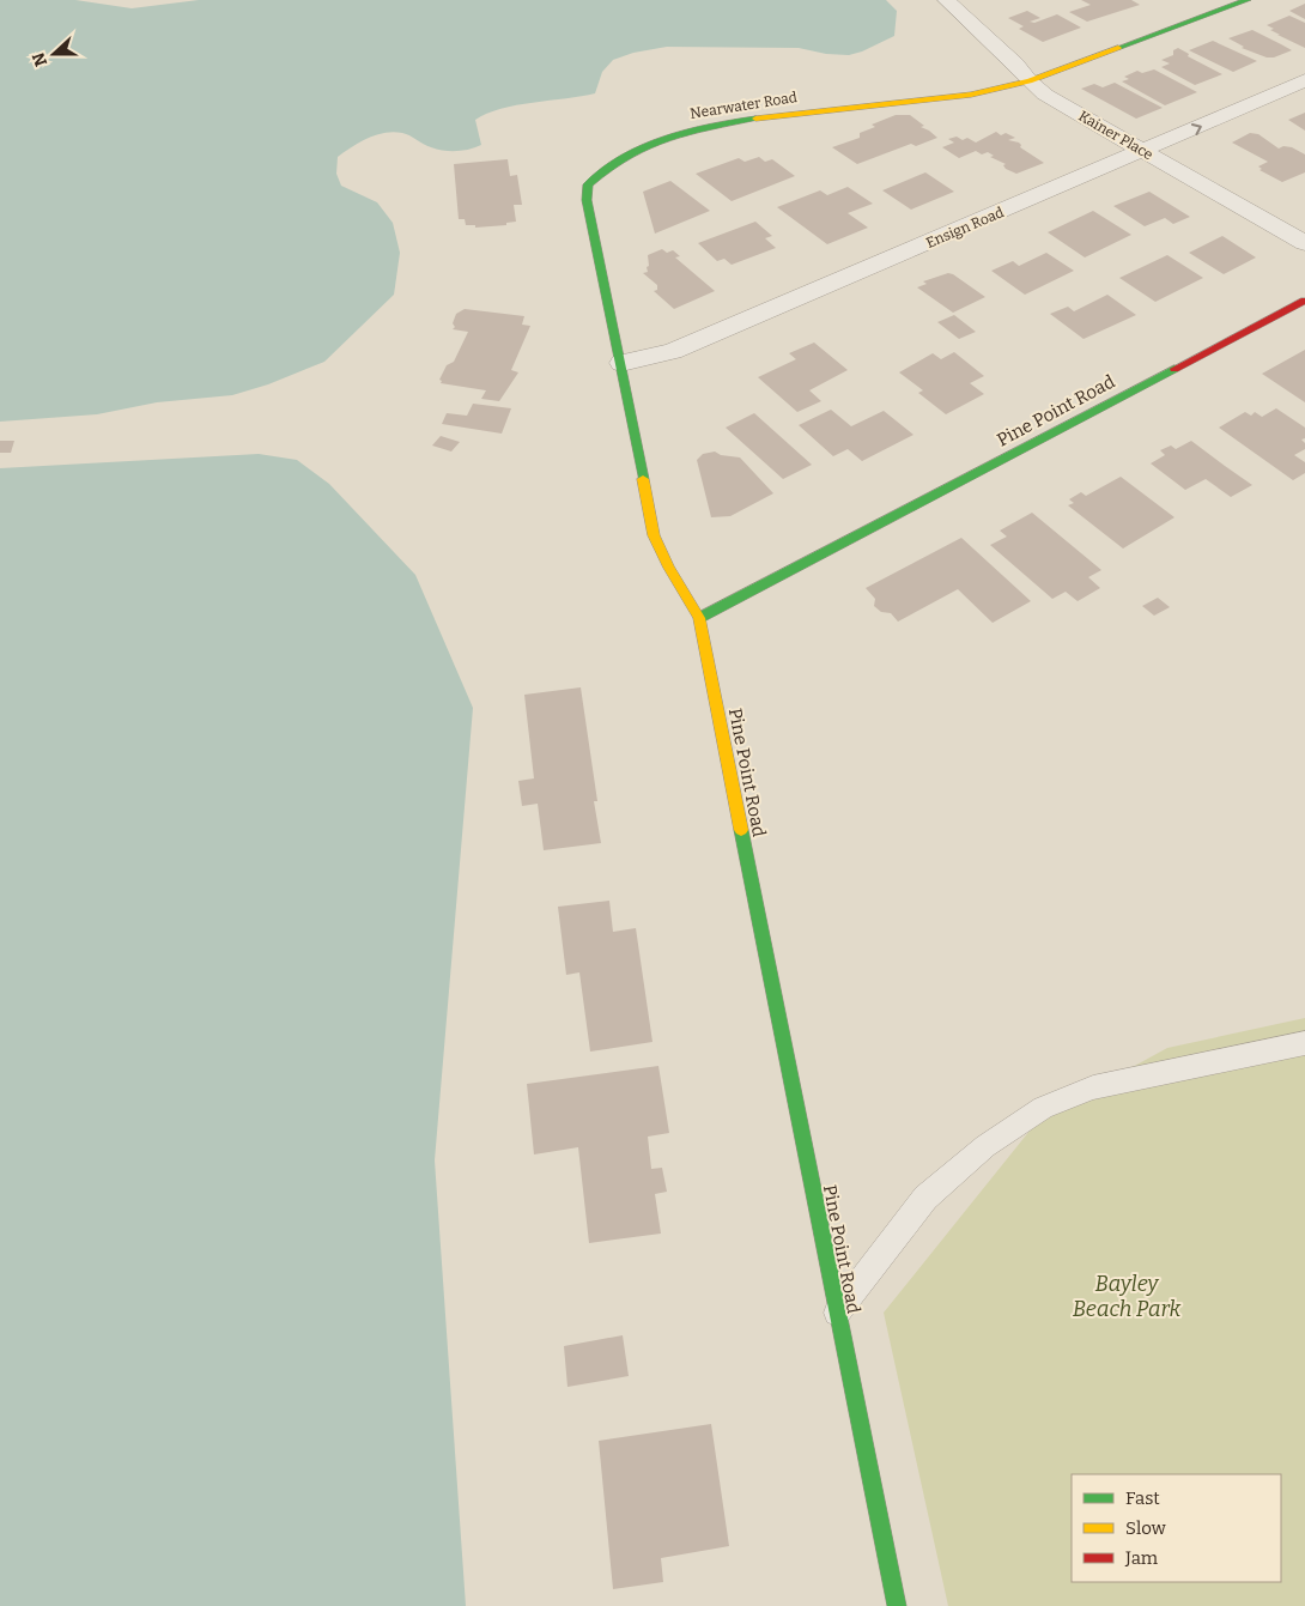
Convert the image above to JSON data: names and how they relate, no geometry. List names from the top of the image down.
{
  "streets": {
    "street": [
      "Nearwater Road",
      "Kainer Place",
      "Ensign Road",
      "Pine Point Road"
    ]
  },
  "crossings": [
    ["Nearwater Road", "Kainer Place"],
    ["Nearwater Road", "Ensign Road"],
    ["Nearwater Road", "Pine Point Road"],
    ["Kainer Place", "Ensign Road"]
  ],
  "parks": ["Bayley Beach Park"],
  "legend": ["Fast", "Slow", "Jam"],
  "north": "left"
}
